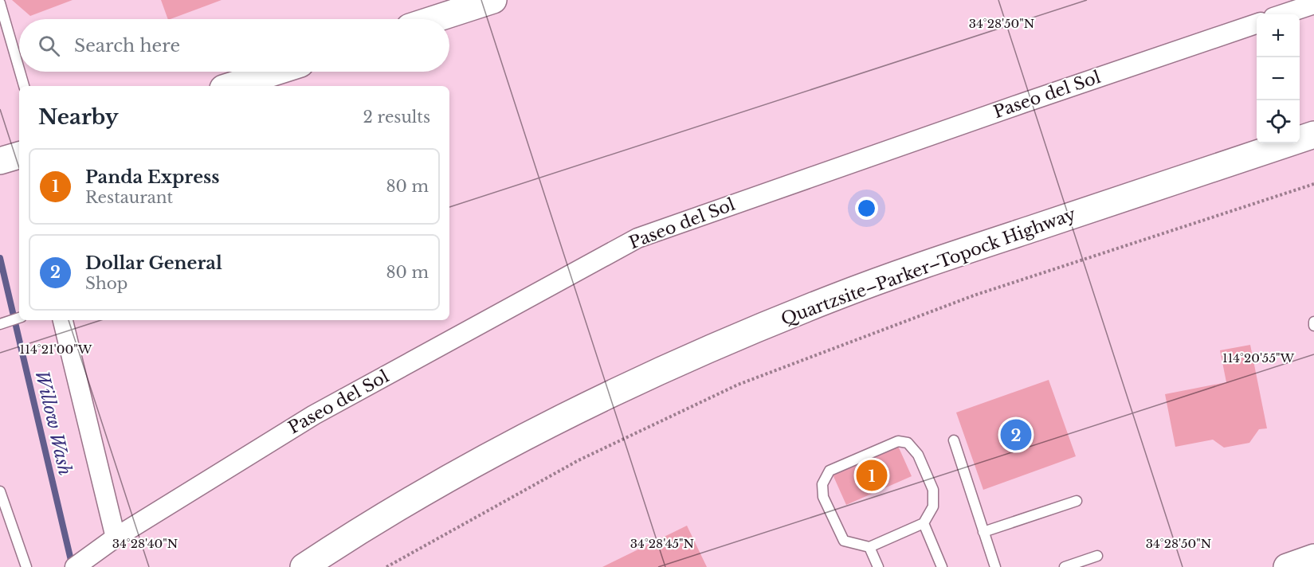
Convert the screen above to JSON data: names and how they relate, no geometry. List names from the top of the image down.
{
  "streets": {
    "main road": ["Quartzsite–Parker–Topock Highway"],
    "street": ["Paseo del Sol"]
  },
  "water": ["Willow Wash"],
  "page": {
    "map_buttons": ["+", "−"],
    "search": "Search here",
    "heading": ["Nearby", "2 results"],
    "list": [
      {
        "mark": "1",
        "name": "Panda Express",
        "note": "Restaurant",
        "value": "80 m"
      },
      {
        "mark": "2",
        "name": "Dollar General",
        "note": "Shop",
        "value": "80 m"
      }
    ],
    "pins": ["2", "1"]
  },
  "coordinates": [
    "34°28'50\"N",
    "114°21'00\"W",
    "114°20'55\"W",
    "34°28'40\"N",
    "34°28'45\"N"
  ]
}
